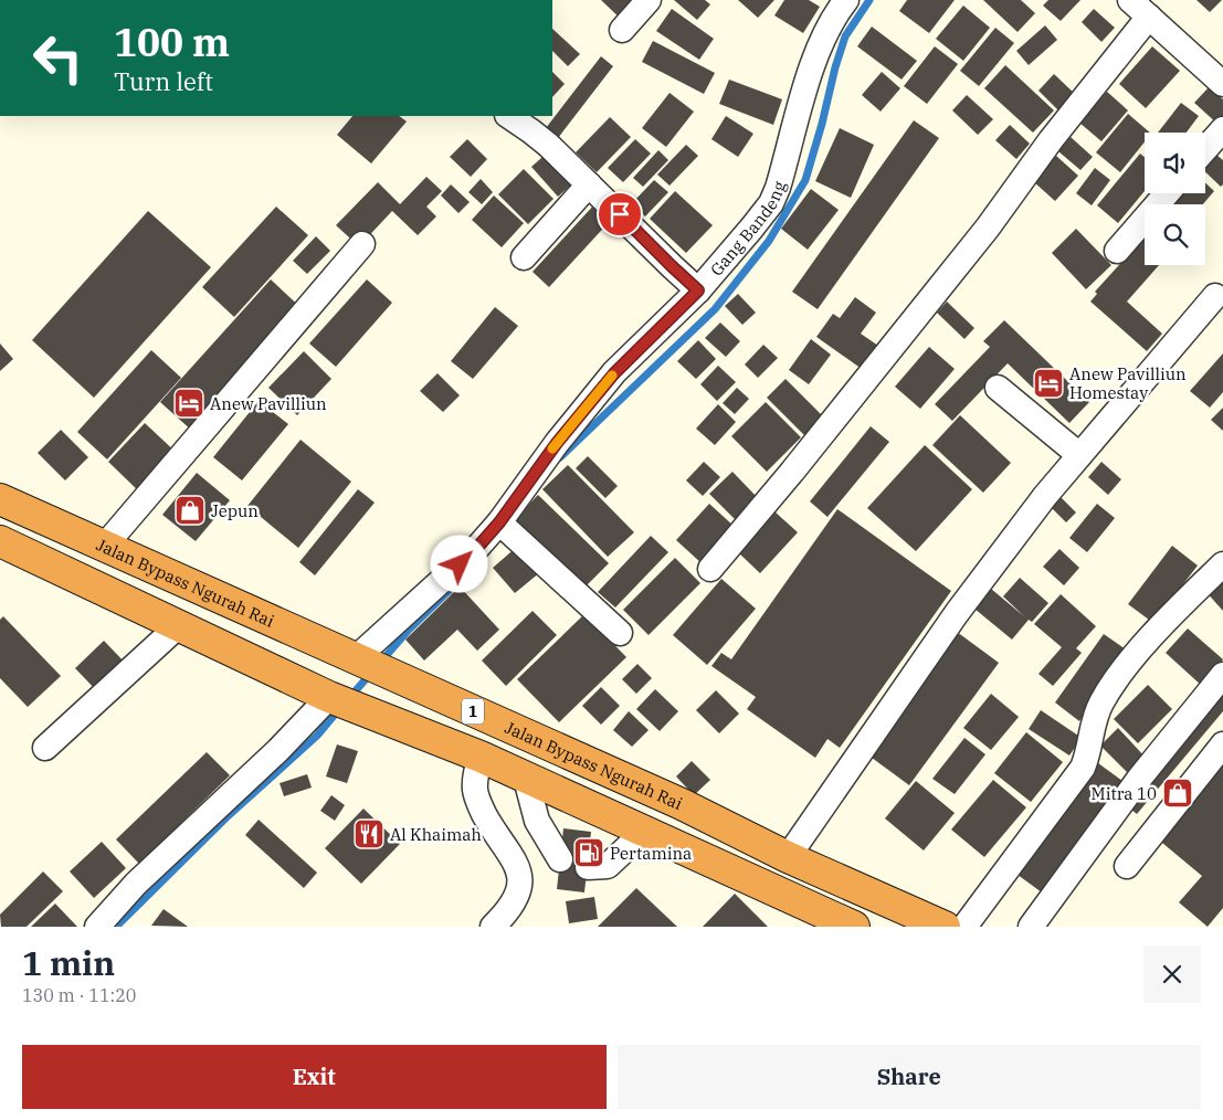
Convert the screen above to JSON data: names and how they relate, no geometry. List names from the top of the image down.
{
  "streets": {
    "highway": ["Jalan Bypass Ngurah Rai", "1"],
    "street": ["Gang Bandeng"]
  },
  "crossings": [
    ["Gang Bandeng", "Jalan Bypass Ngurah Rai"]
  ],
  "places": {
    "hotel": ["Anew Pavilliun Homestay", "Anew Pavilliun"],
    "shop": ["Jepun", "Mitra 10"],
    "restaurant": ["Al Khaimah"],
    "fuel station": ["Pertamina"]
  },
  "page": {
    "turn": ["100 m", "Turn left"],
    "heading": ["1 min", "130 m · 11:20"],
    "buttons": ["Exit", "Share"]
  }
}
